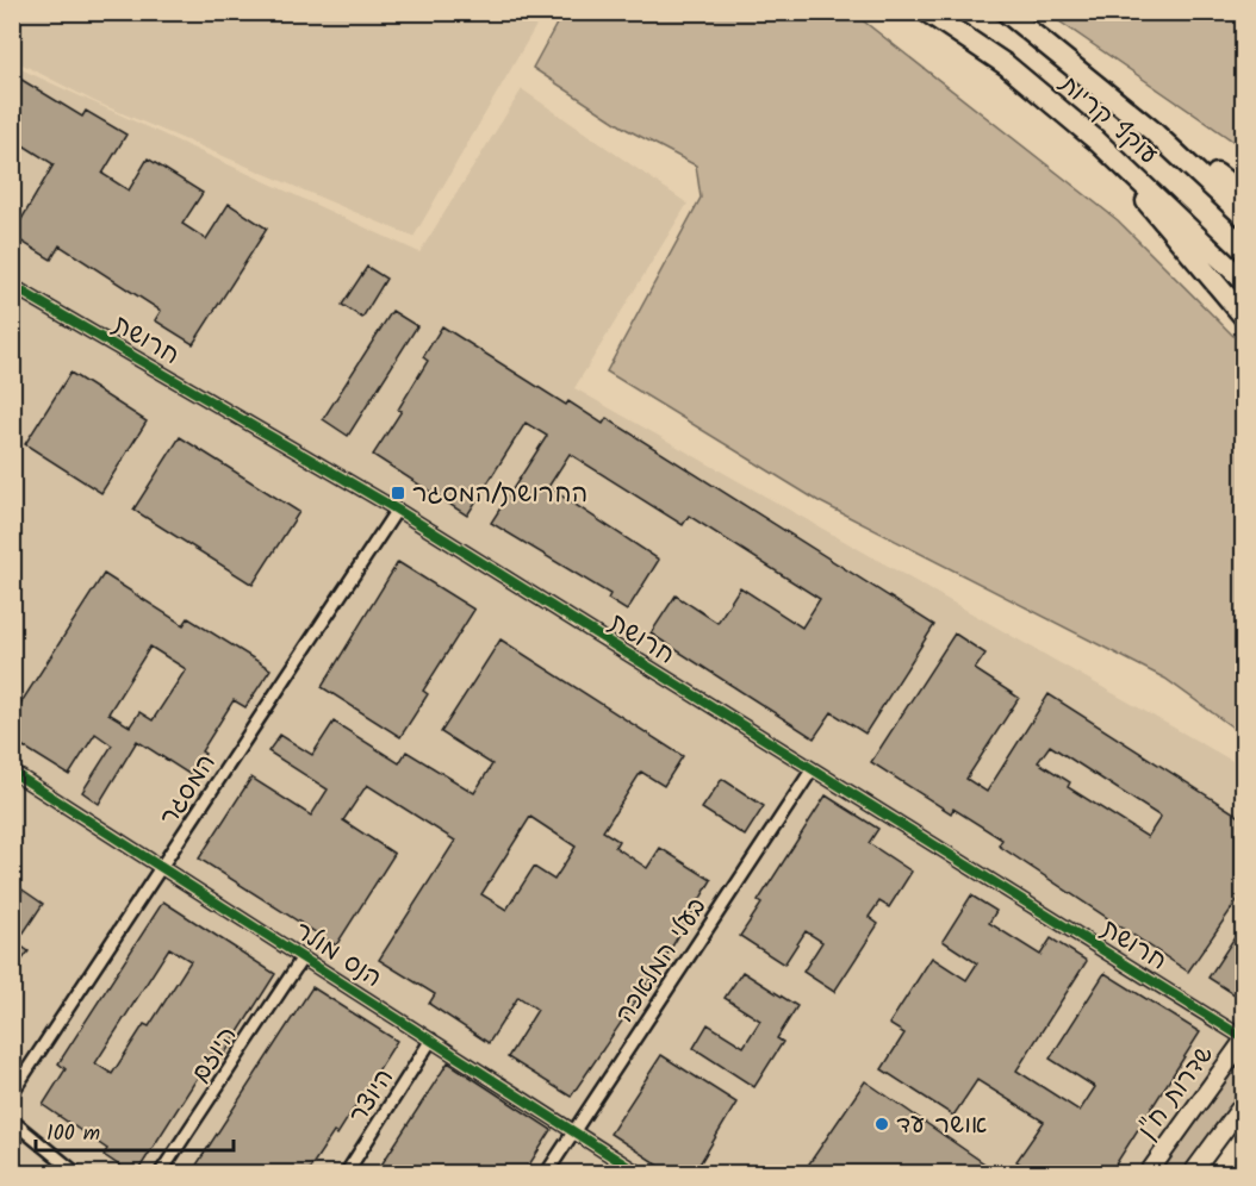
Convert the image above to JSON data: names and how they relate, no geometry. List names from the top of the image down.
{
  "streets": {
    "highway": ["עוקף קריות"],
    "street": [
      "חרושת",
      "המסגר",
      "הנס מולר",
      "בעלי המלאכה",
      "היוזם",
      "שדרות ח\"ן",
      "היוצר"
    ]
  },
  "crossings": [
    ["חרושת", "המסגר"],
    ["חרושת", "בעלי המלאכה"],
    ["חרושת", "שדרות ח\"ן"],
    ["המסגר", "הנס מולר"],
    ["הנס מולר", "בעלי המלאכה"],
    ["הנס מולר", "היוזם"],
    ["הנס מולר", "היוצר"]
  ],
  "places": {
    "transit": ["החרושת/המסגר"],
    "other": ["אושר עד"]
  },
  "scale_bar": "100 m"
}
